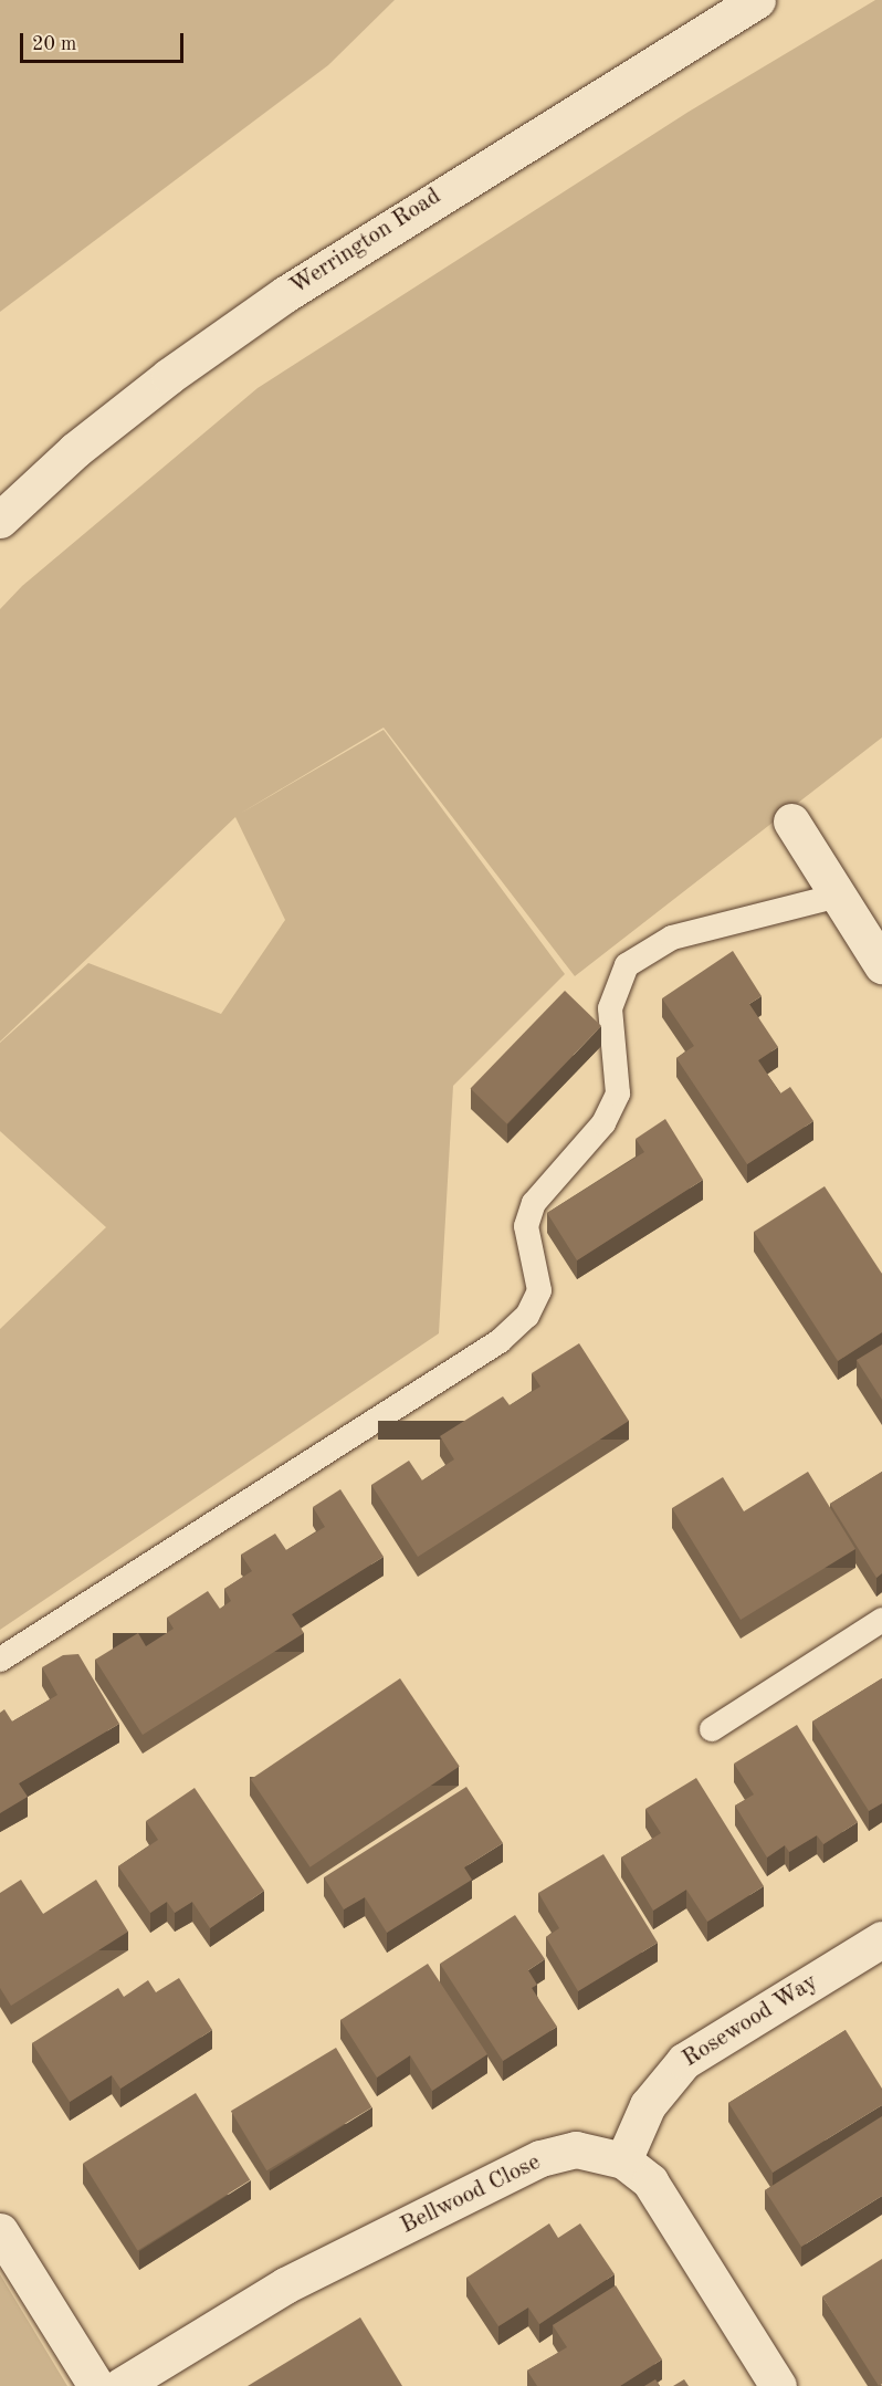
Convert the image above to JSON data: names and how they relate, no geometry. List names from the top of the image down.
{
  "streets": {
    "street": ["Werrington Road", "Rosewood Way", "Bellwood Close"]
  },
  "crossings": [
    ["Rosewood Way", "Bellwood Close"]
  ],
  "scale_bar": "20 m"
}
